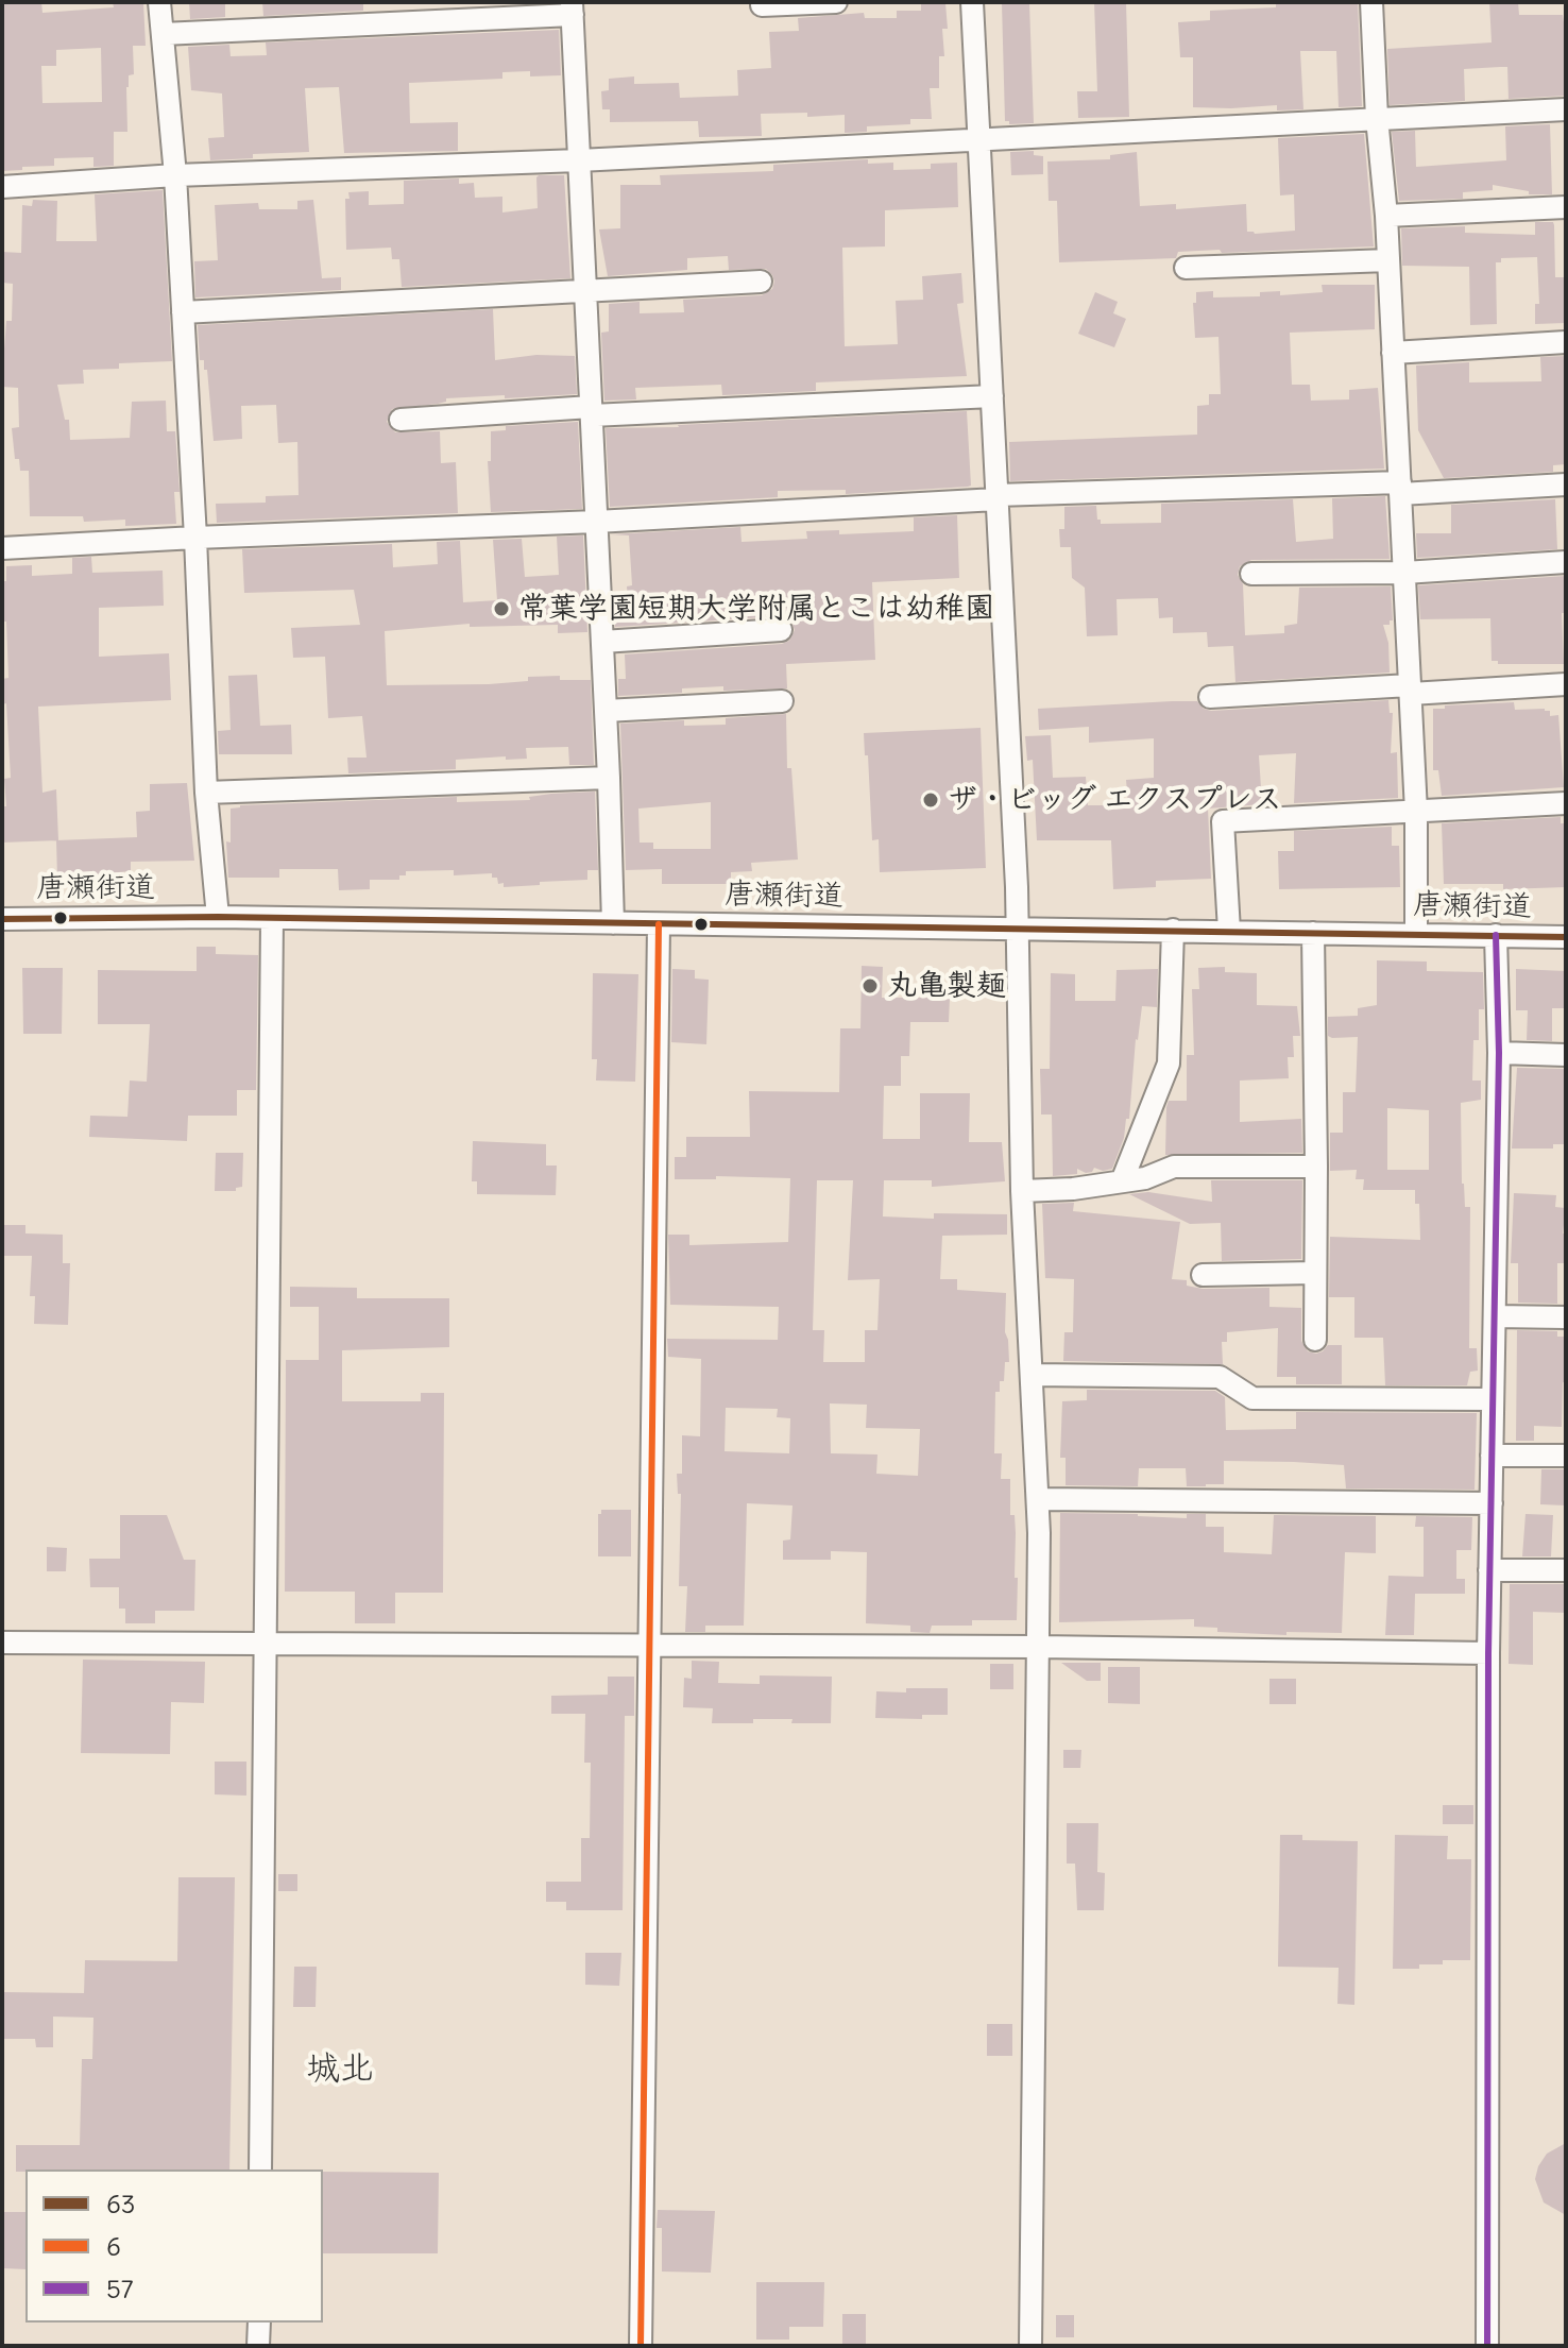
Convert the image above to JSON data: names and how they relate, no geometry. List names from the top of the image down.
{
  "streets": {
    "street": ["唐瀬街道"]
  },
  "districts": ["城北"],
  "places": ["常葉学園短期大学附属とこは幼稚園", "ザ・ビッグ エクスプレス", "丸亀製麺"],
  "lines": ["transit line 63", "transit line 6", "transit line 57"],
  "legend": ["63", "6", "57"]
}
